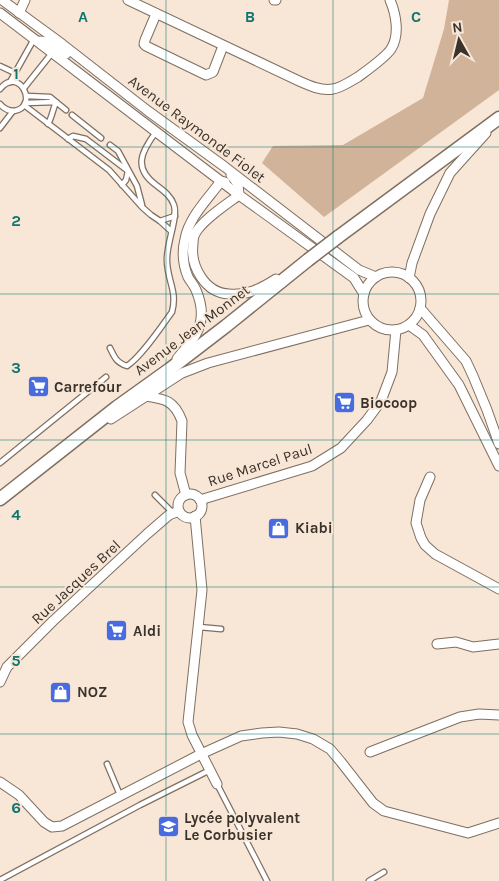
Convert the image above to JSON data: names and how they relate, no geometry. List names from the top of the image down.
{
  "streets": {
    "main road": ["Avenue Jean Monnet"],
    "street": ["Avenue Raymonde Fiolet", "Rue Marcel Paul", "Rue Jacques Brel"]
  },
  "crossings": [
    ["Avenue Raymonde Fiolet", "Rue Marcel Paul"],
    ["Rue Marcel Paul", "Rue Jacques Brel"]
  ],
  "places": {
    "supermarket": ["Carrefour", "Biocoop", "Aldi"],
    "shop": ["Kiabi", "NOZ"],
    "school or university": ["Lycée polyvalent Le Corbusier"]
  },
  "north": "top",
  "grid": {
    "columns": ["A", "B", "C"],
    "rows": [
      "1",
      "2",
      "3",
      "4",
      "5",
      "6"
    ]
  }
}
